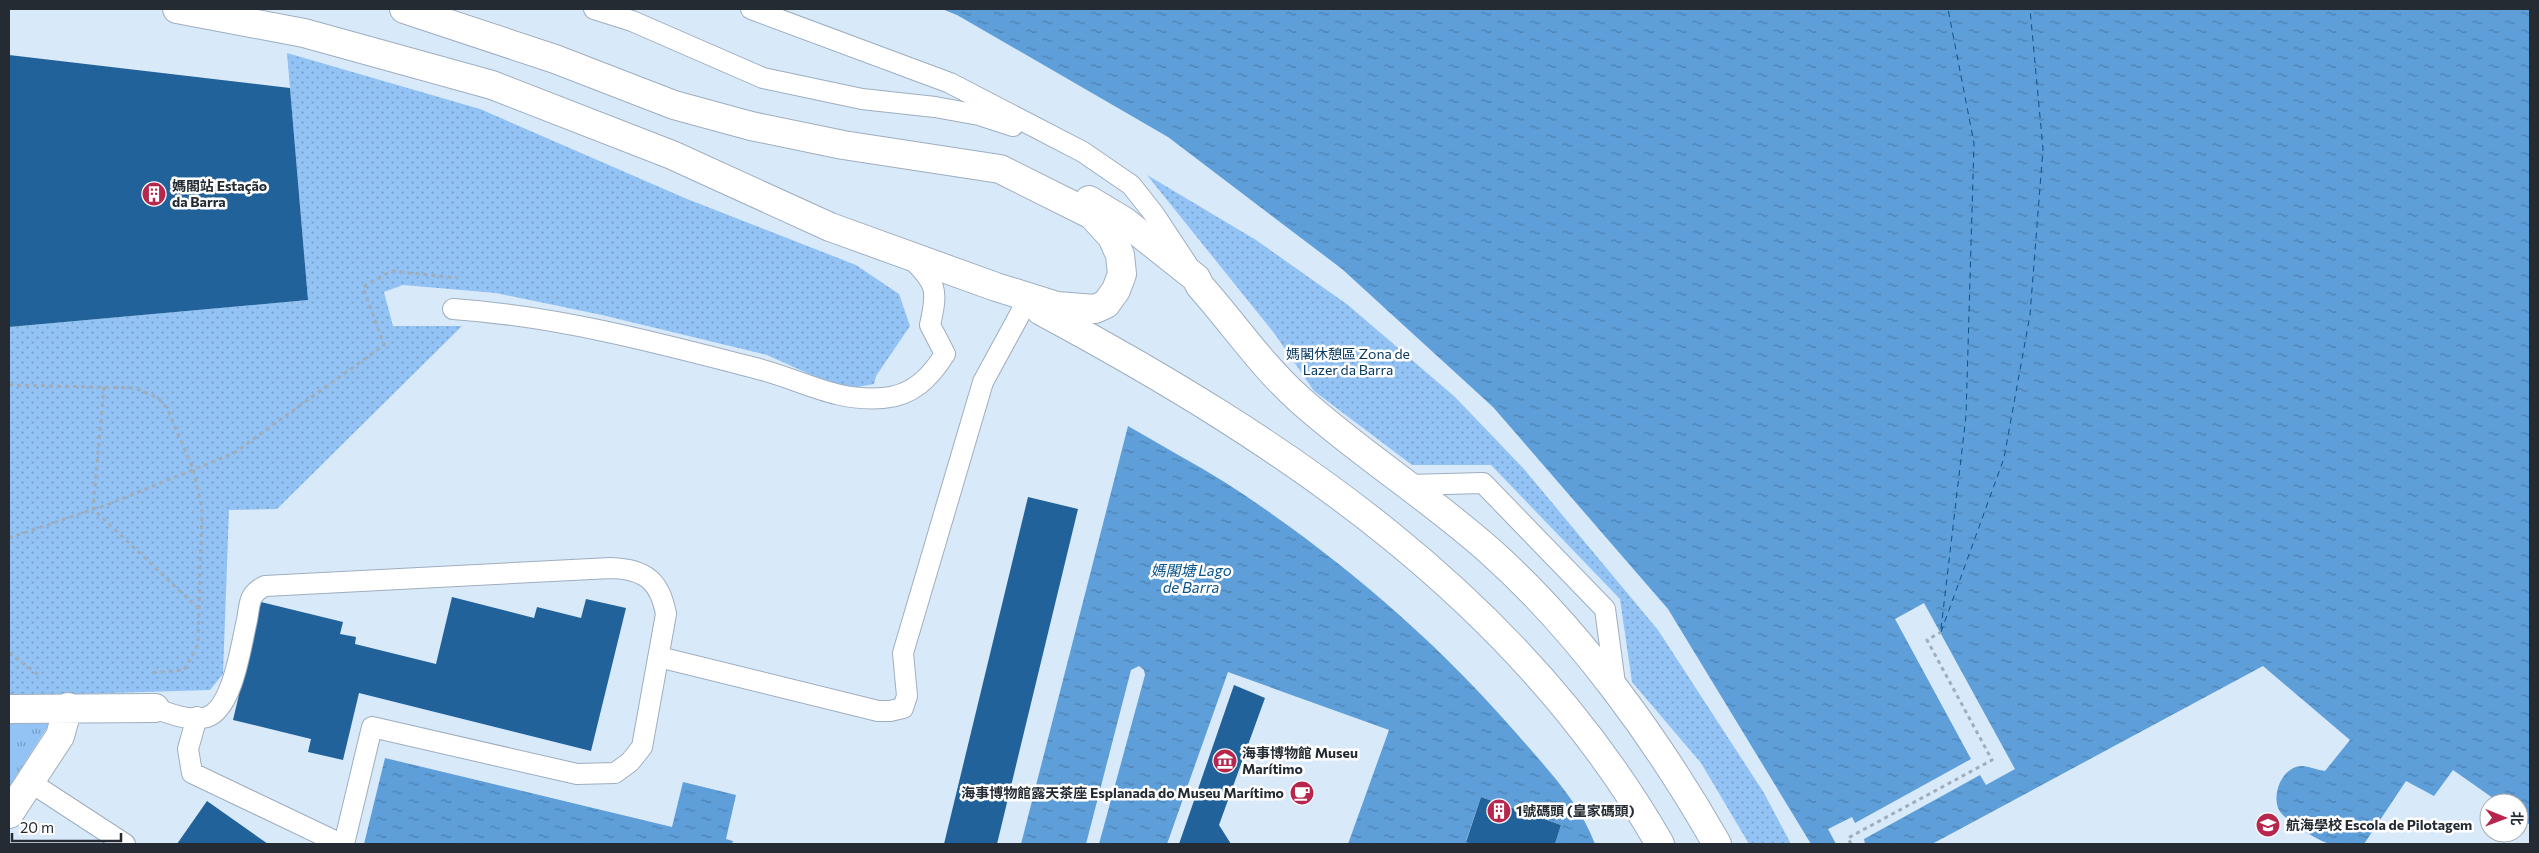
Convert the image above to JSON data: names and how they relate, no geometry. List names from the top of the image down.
{
  "water": ["媽閣塘 Lago de Barra"],
  "parks": ["媽閣休憩區 Zona de Lazer da Barra"],
  "places": {
    "building": ["媽閣站 Estação da Barra", "1號碼頭 (皇家碼頭)"],
    "museum": ["海事博物館 Museu Marítimo"],
    "cafe": ["海事博物館露天茶座 Esplanada do Museu Marítimo"],
    "school or university": ["航海學校 Escola de Pilotagem"]
  },
  "scale_bar": "20 m",
  "north": "right"
}
